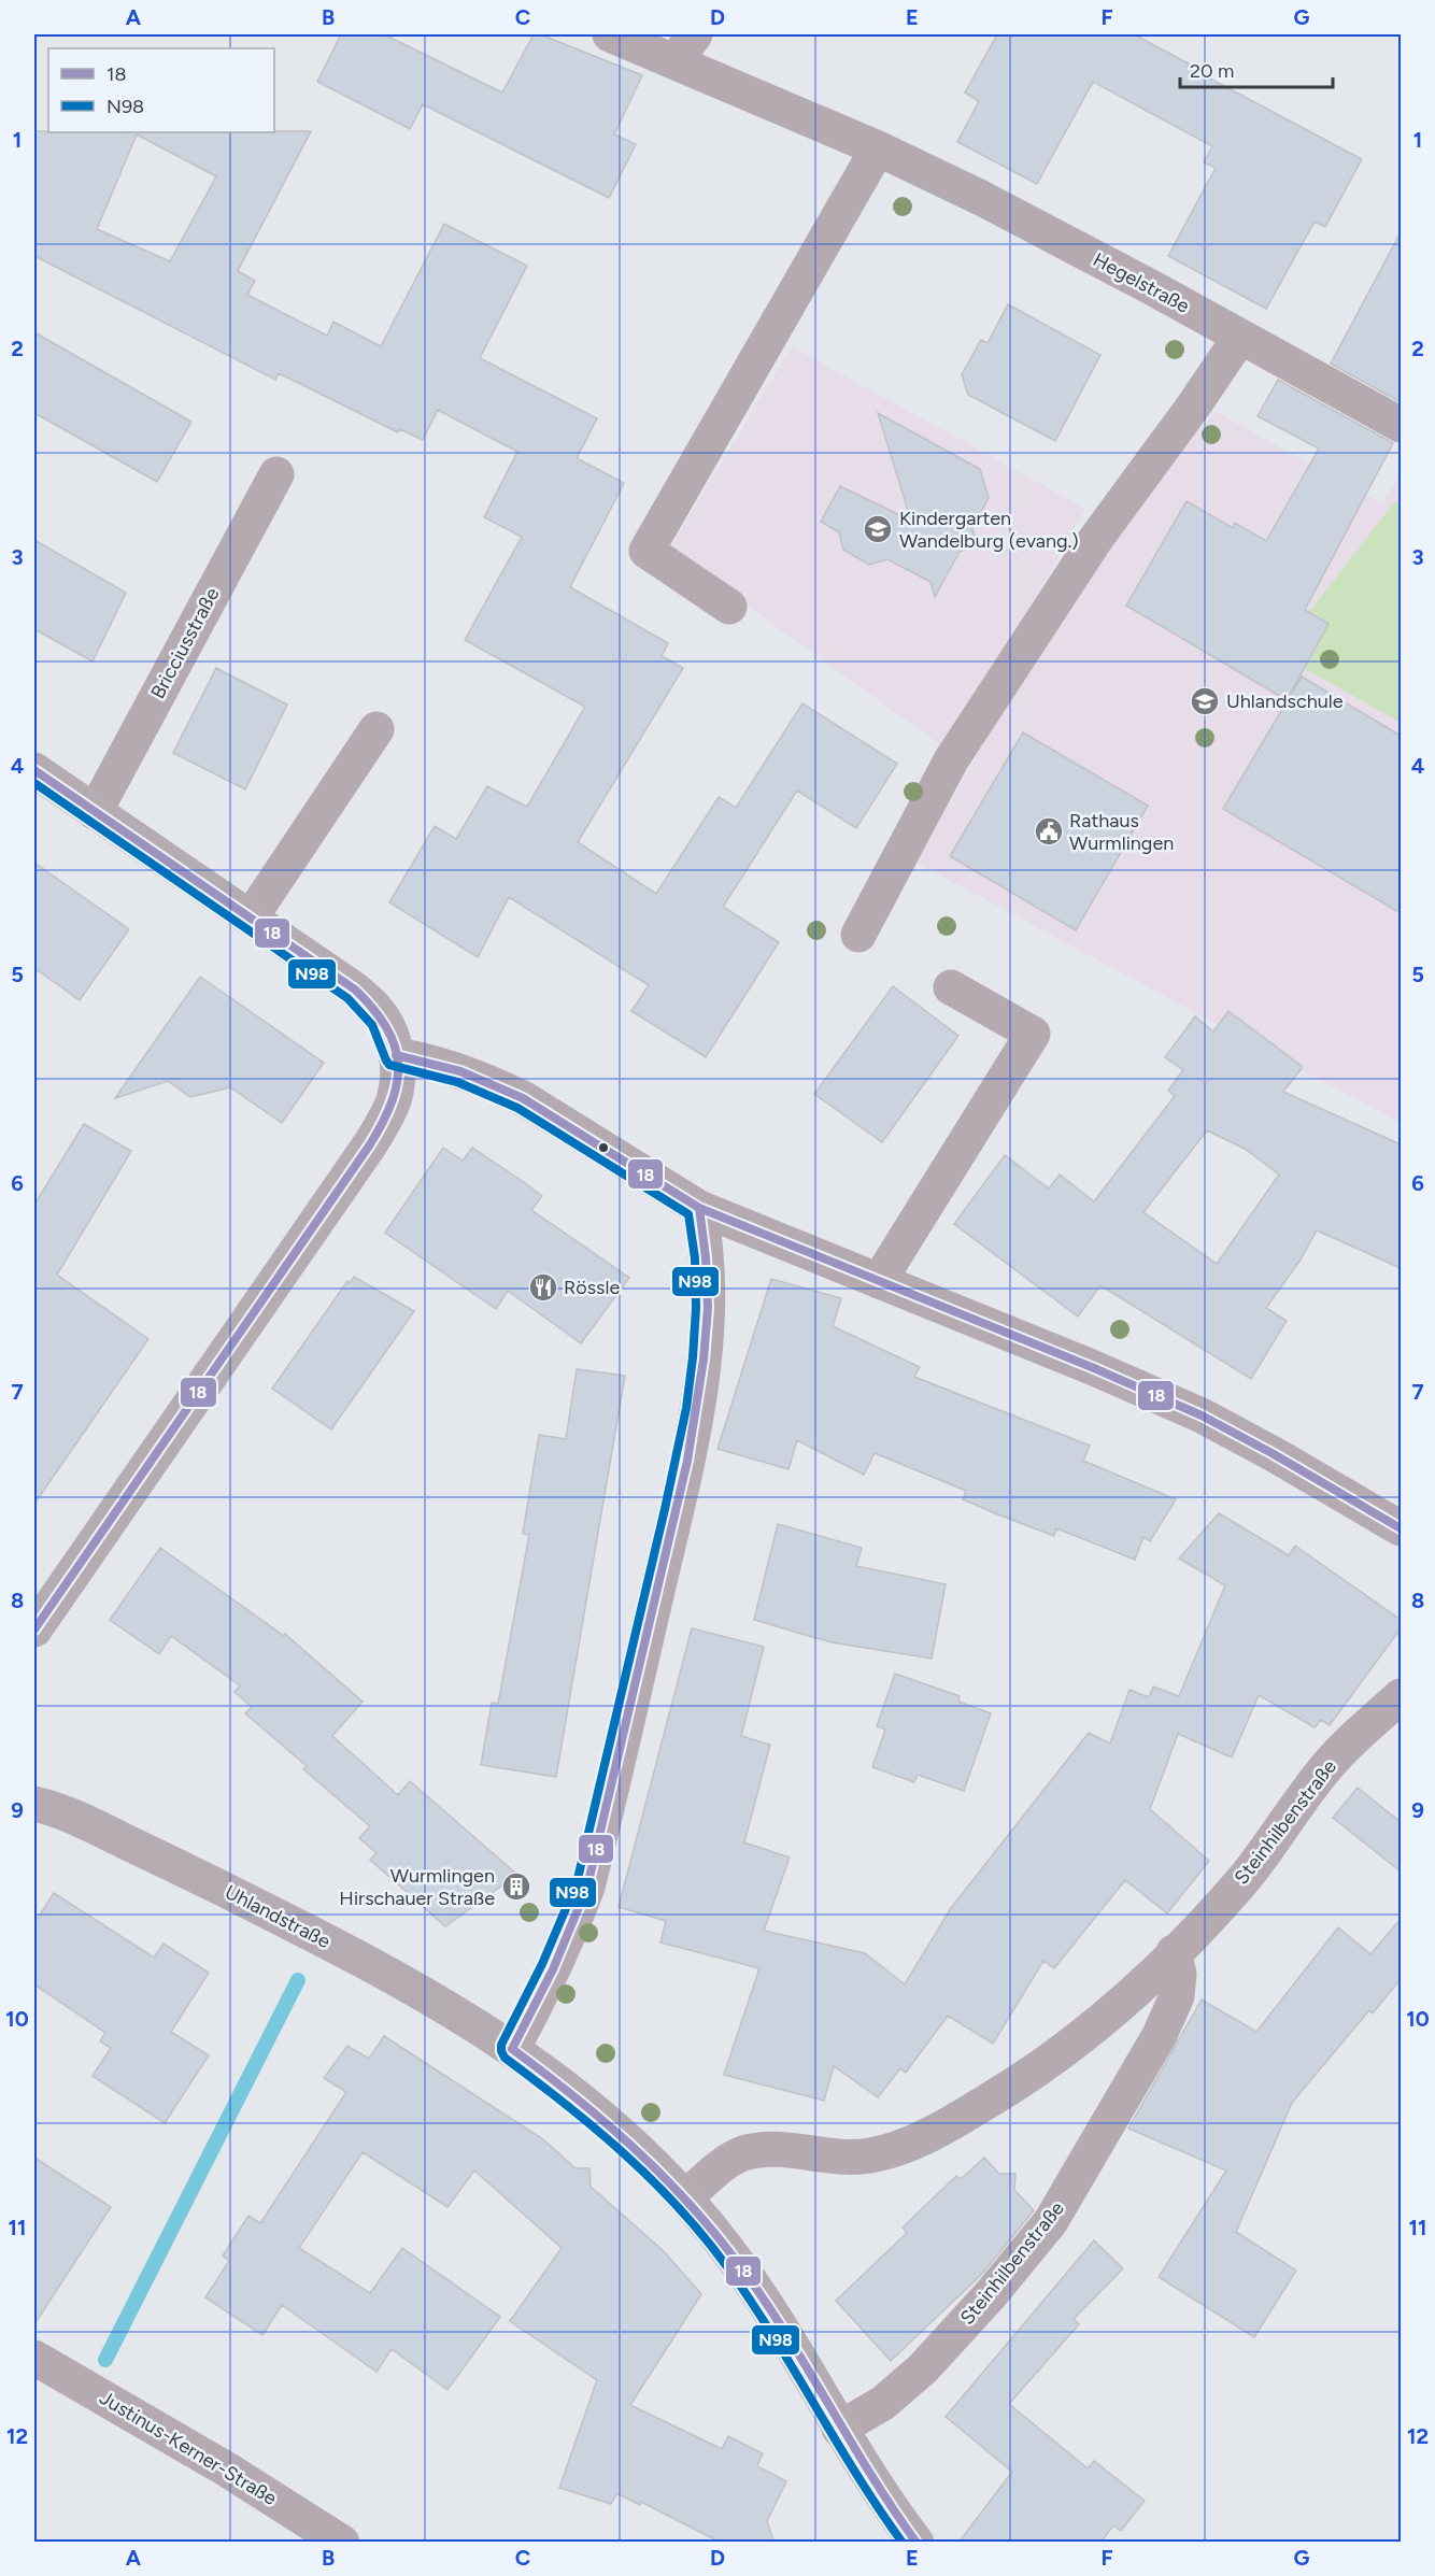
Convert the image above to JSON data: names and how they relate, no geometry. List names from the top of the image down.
{
  "streets": {
    "main road": ["Uhlandstraße"],
    "street": [
      "Hegelstraße",
      "Bricciusstraße",
      "Steinhilbenstraße",
      "Justinus-Kerner-Straße"
    ]
  },
  "crossings": [
    ["Steinhilbenstraße", "Uhlandstraße"]
  ],
  "places": {
    "school or university": ["Kindergarten Wandelburg (evang.)", "Uhlandschule"],
    "public building": ["Rathaus Wurmlingen"],
    "restaurant": ["Rössle"],
    "building": ["Wurmlingen Hirschauer Straße"]
  },
  "lines": ["transit line 18", "transit line N98"],
  "legend": ["18", "N98"],
  "scale_bar": "20 m",
  "grid": {
    "columns": [
      "A",
      "B",
      "C",
      "D",
      "E",
      "F",
      "G"
    ],
    "rows": [
      "1",
      "2",
      "3",
      "4",
      "5",
      "6",
      "7",
      "8",
      "9",
      "10",
      "11",
      "12"
    ]
  }
}
